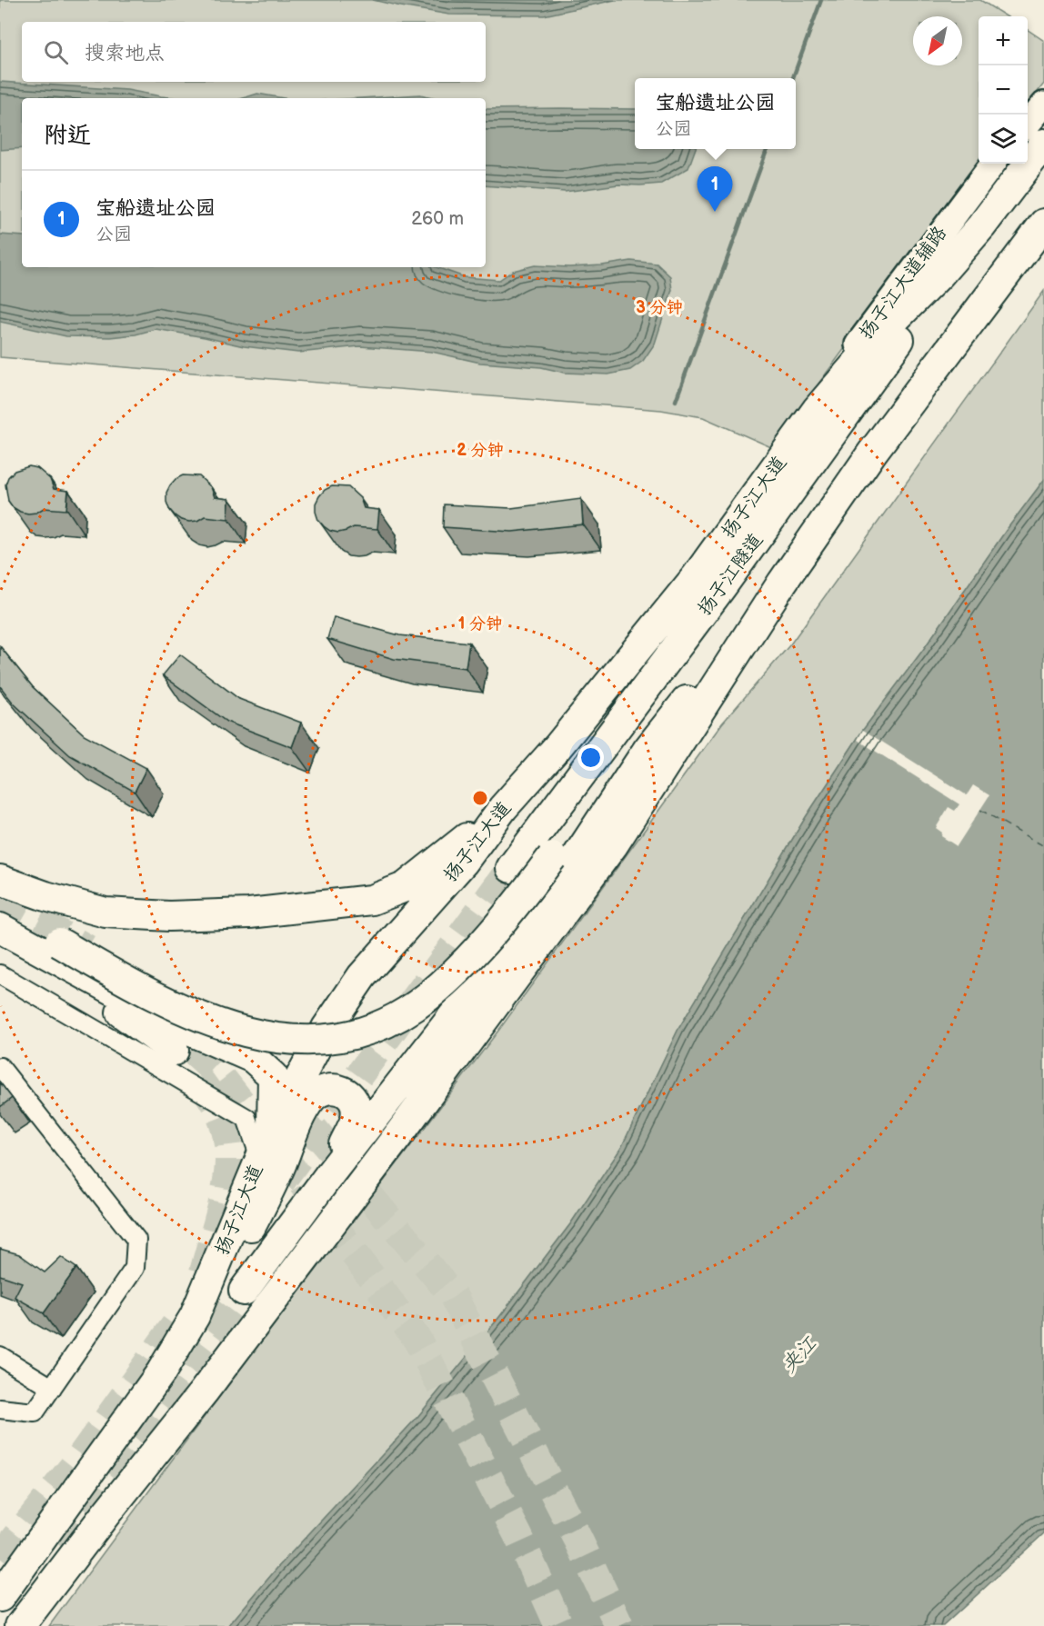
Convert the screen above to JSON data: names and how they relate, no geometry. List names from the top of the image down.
{
  "streets": {
    "highway": ["扬子江大道", "扬子江隧道"],
    "main road": ["扬子江大道辅路"]
  },
  "crossings": [
    ["扬子江大道辅路", "扬子江大道"],
    ["扬子江大道", "扬子江隧道"]
  ],
  "water": ["夹江"],
  "north": "bottom left",
  "page": {
    "map_buttons": ["+", "−"],
    "search": "搜索地点",
    "popup": ["宝船遗址公园", "公园"],
    "heading": "附近",
    "pins": "1",
    "list": [
      {
        "mark": "1",
        "name": "宝船遗址公园",
        "note": "公园",
        "value": "260 m"
      }
    ]
  },
  "rings": ["3 分钟", "2 分钟", "1 分钟"]
}
